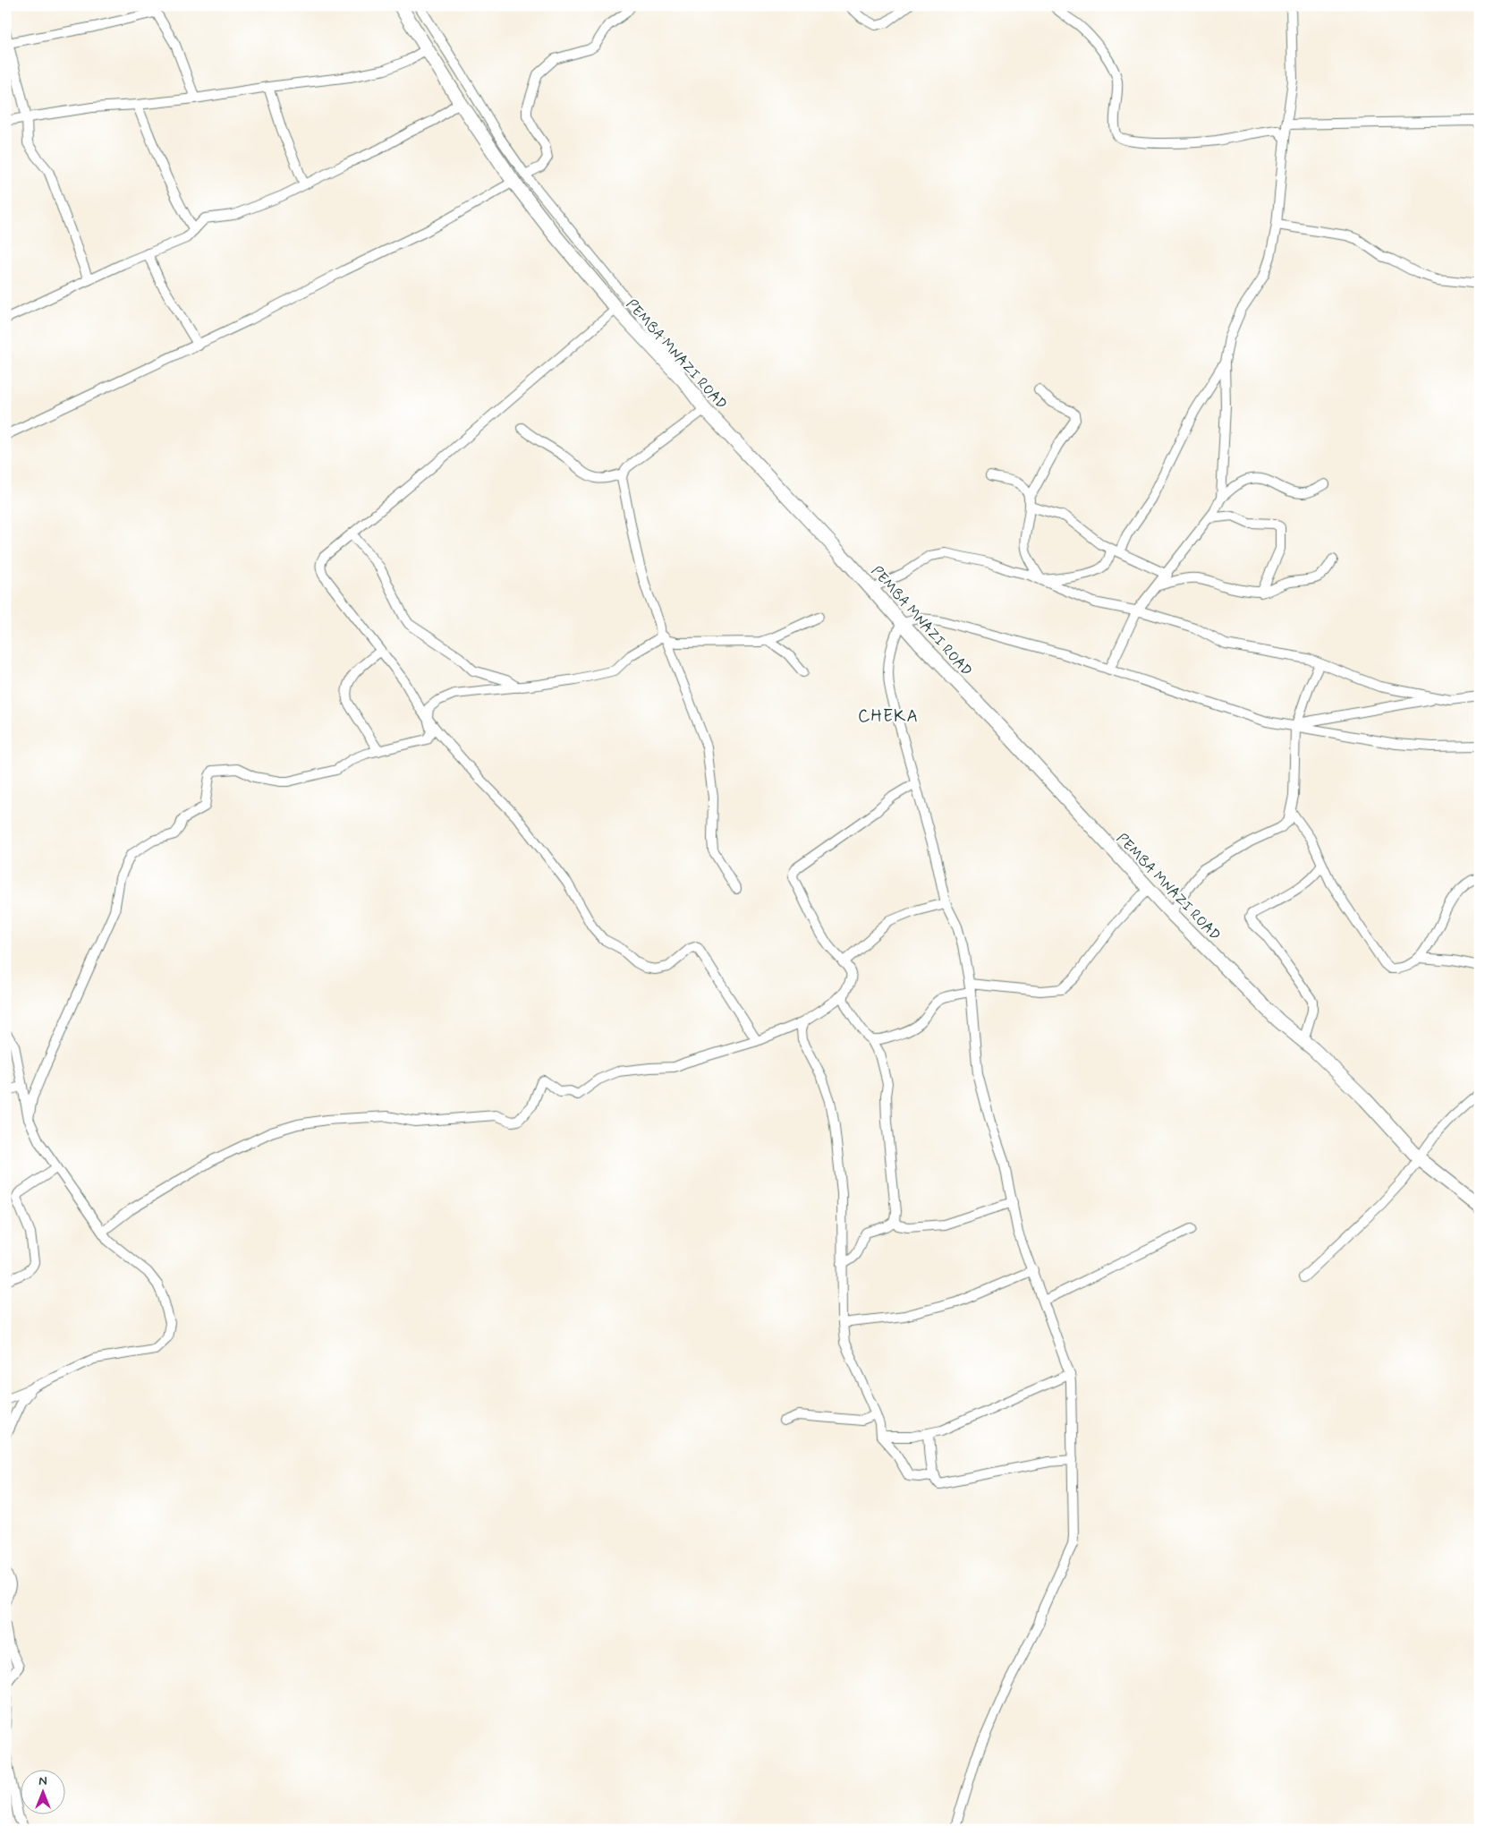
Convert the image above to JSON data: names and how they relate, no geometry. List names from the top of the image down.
{
  "streets": {
    "main road": ["PEMBA MNAZI ROAD"]
  },
  "districts": ["CHEKA"],
  "north": "top"
}
